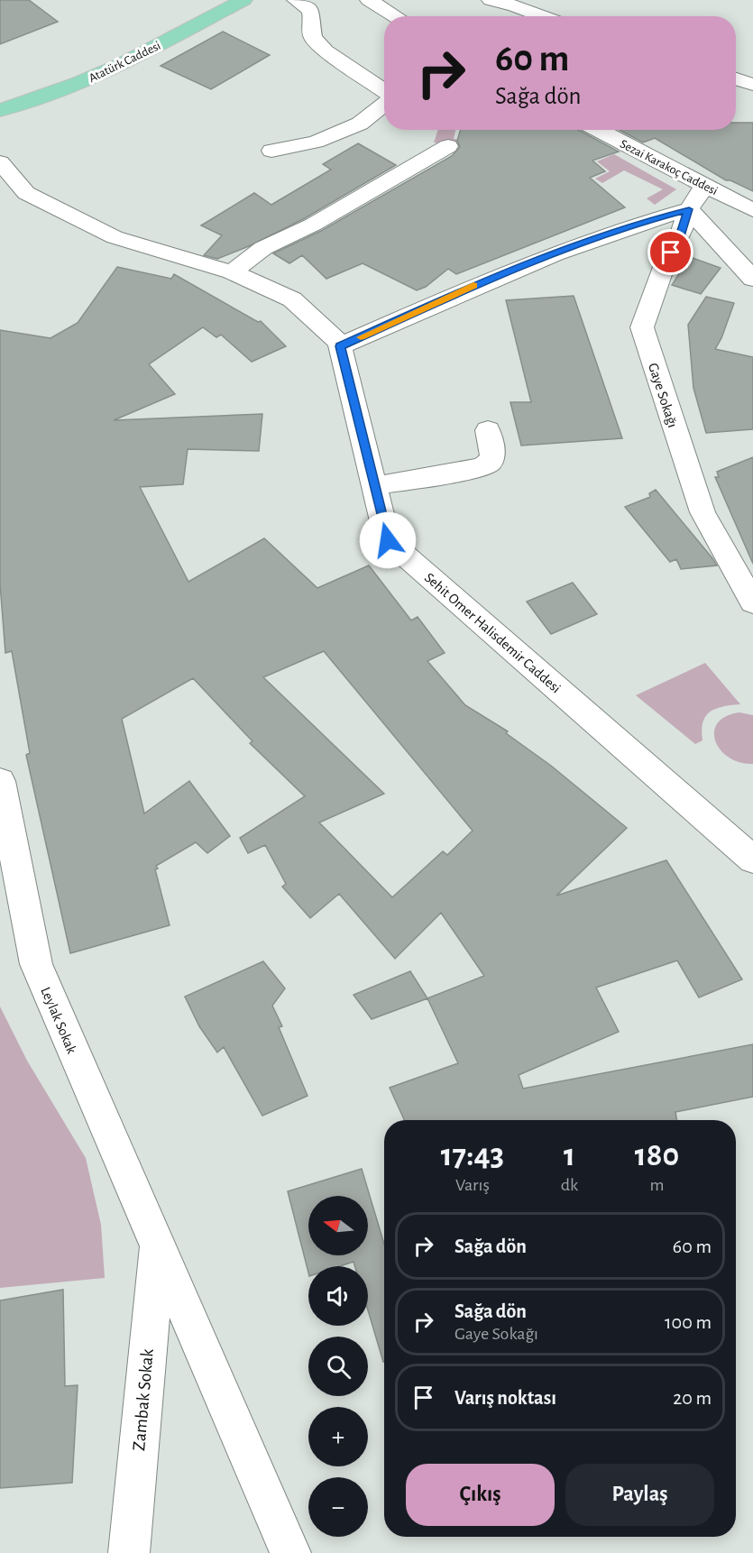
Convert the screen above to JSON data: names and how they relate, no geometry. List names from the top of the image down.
{
  "streets": {
    "main road": ["Atatürk Caddesi"],
    "street": [
      "Sezai Karakoç Caddesi",
      "Gaye Sokağı",
      "Sehit Omer Halisdemir Caddesi",
      "Leylak Sokak",
      "Zambak Sokak"
    ]
  },
  "crossings": [
    ["Sezai Karakoç Caddesi", "Gaye Sokağı"],
    ["Leylak Sokak", "Zambak Sokak"]
  ],
  "north": "left",
  "page": {
    "turn": ["60 m", "Sağa dön"],
    "eta": [
      "17:43",
      "Varış",
      "1",
      "dk",
      "180",
      "m"
    ],
    "map_buttons": ["+", "−"],
    "list": [
      {
        "name": "Sağa dön",
        "value": "60 m"
      },
      {
        "name": "Sağa dön",
        "note": "Gaye Sokağı",
        "value": "100 m"
      },
      {
        "name": "Varış noktası",
        "value": "20 m"
      }
    ],
    "buttons": ["Çıkış", "Paylaş"]
  }
}
